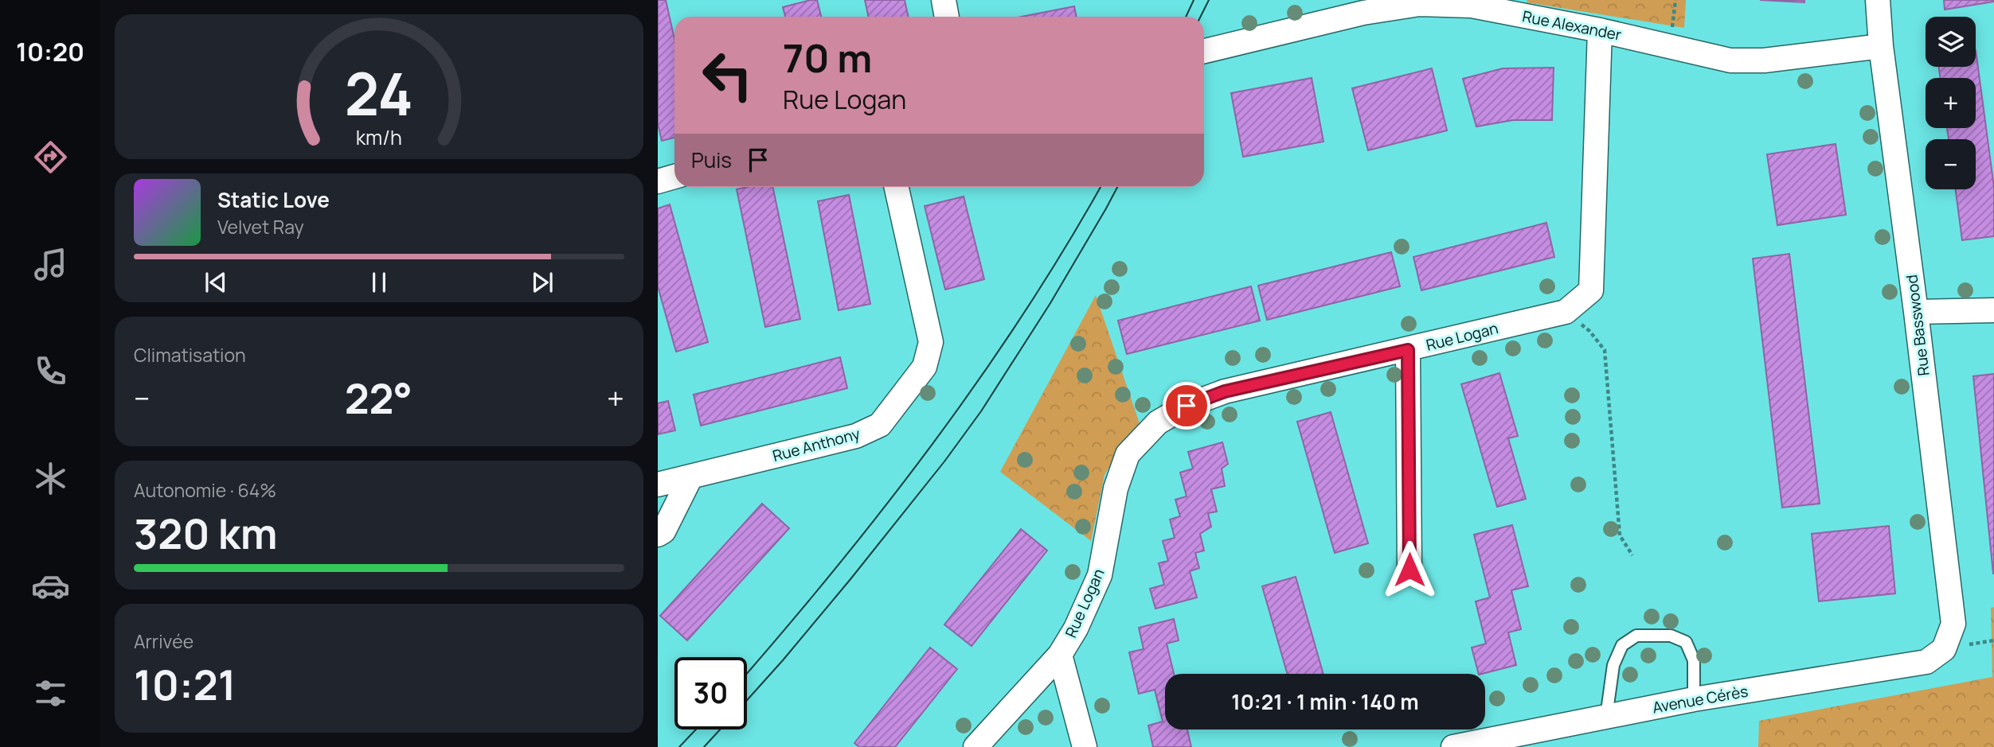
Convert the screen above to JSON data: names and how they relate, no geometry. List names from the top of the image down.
{
  "streets": {
    "street": [
      "Rue Alexander",
      "Rue Basswood",
      "Rue Logan",
      "Rue Anthony",
      "Avenue Cérès"
    ]
  },
  "crossings": [
    ["Rue Alexander", "Rue Basswood"],
    ["Rue Alexander", "Rue Logan"],
    ["Rue Basswood", "Avenue Cérès"]
  ],
  "page": {
    "tabs": "10:20",
    "map_buttons": ["+", "−"],
    "turn": ["70 m", "Rue Logan"],
    "then": "Puis",
    "song": ["Static Love", "Velvet Ray"],
    "tile": [
      "Climatisation",
      ["Autonomie · 64%", "320 km"],
      ["Arrivée", "10:21"]
    ],
    "heat": ["−", "22°", "+"],
    "limit": "30",
    "trip": "10:21 · 1 min · 140 m",
    "gauge": ["24", "km/h"]
  }
}
